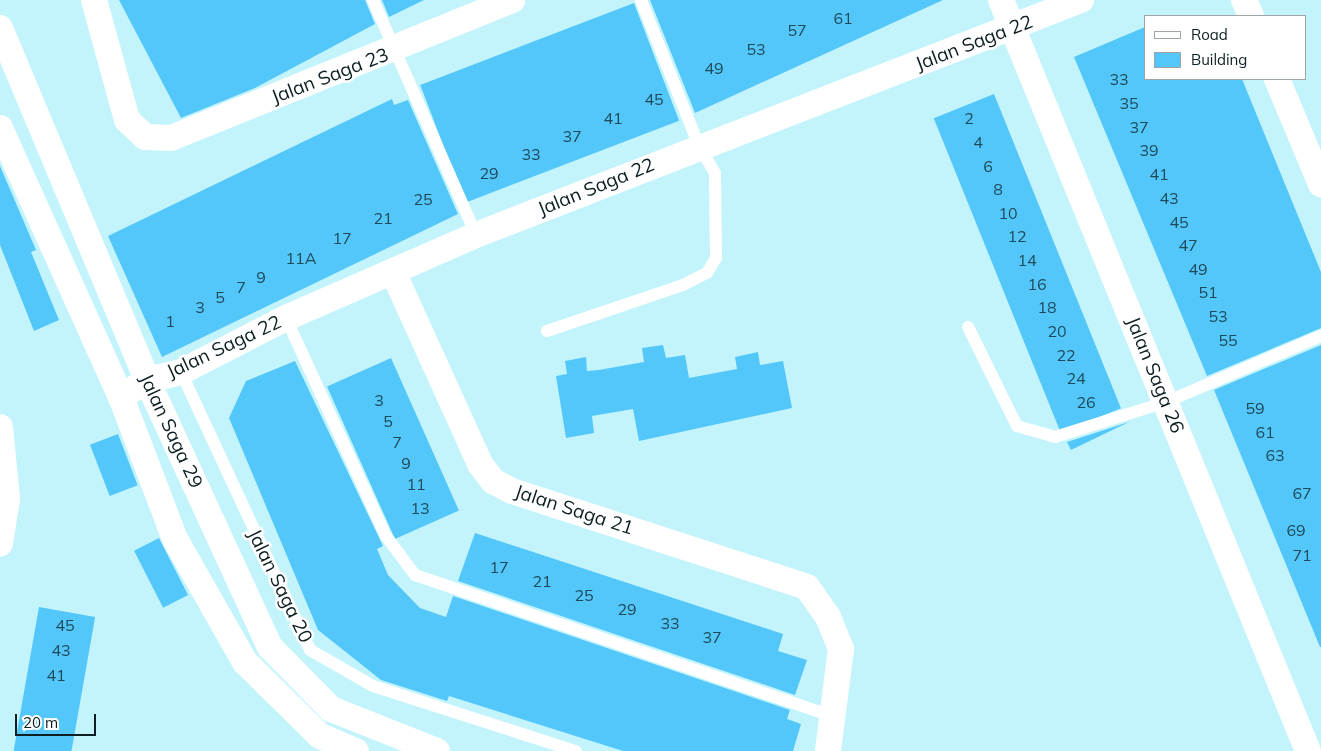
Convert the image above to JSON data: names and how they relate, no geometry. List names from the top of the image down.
{
  "streets": {
    "street": [
      "Jalan Saga 22",
      "Jalan Saga 23",
      "Jalan Saga 26",
      "Jalan Saga 29",
      "Jalan Saga 21"
    ],
    "lane": ["Jalan Saga 20"]
  },
  "crossings": [
    ["Jalan Saga 22", "Jalan Saga 26"],
    ["Jalan Saga 22", "Jalan Saga 29"],
    ["Jalan Saga 22", "Jalan Saga 21"],
    ["Jalan Saga 22", "Jalan Saga 20"]
  ],
  "house_numbers": [
    "61",
    "57",
    "53",
    "49",
    "33",
    "45",
    "35",
    "41",
    "2",
    "37",
    "37",
    "4",
    "39",
    "33",
    "6",
    "29",
    "41",
    "8",
    "43",
    "25",
    "10",
    "21",
    "45",
    "12",
    "17",
    "47",
    "11A",
    "14",
    "49",
    "9",
    "16",
    "7",
    "51",
    "5",
    "3",
    "18",
    "53",
    "1",
    "20",
    "55",
    "22",
    "24",
    "3",
    "26",
    "59",
    "5",
    "61",
    "7",
    "63",
    "9",
    "11",
    "67",
    "13",
    "69",
    "71",
    "17",
    "21",
    "25",
    "29",
    "33",
    "45",
    "37",
    "43",
    "41"
  ],
  "legend": ["Road", "Building"],
  "scale_bar": "20 m"
}
